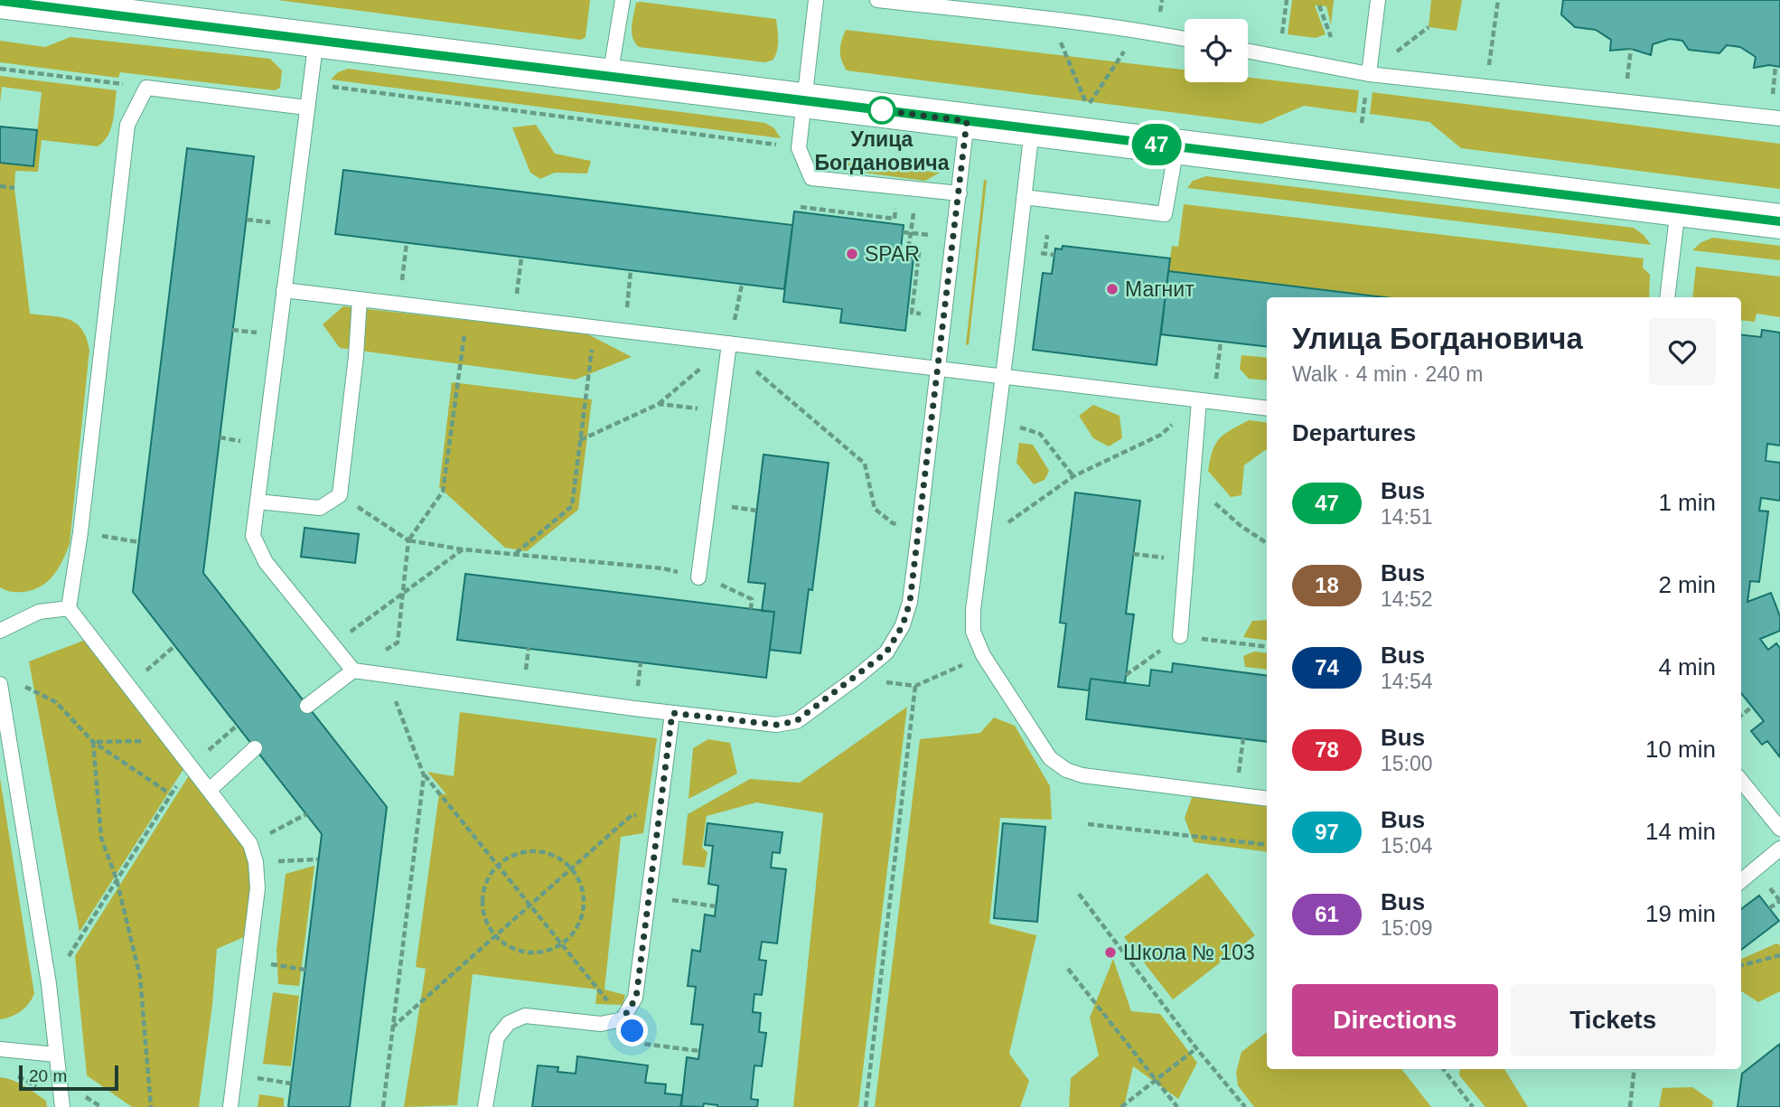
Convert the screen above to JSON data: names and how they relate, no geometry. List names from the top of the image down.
{
  "places": [
    "Улица Богдановича",
    "SPAR",
    "Магнит",
    "Школа № 103"
  ],
  "lines": ["bus line 47"],
  "scale_bar": "20 m",
  "page": {
    "on_map": "47",
    "heading": [
      ["Улица Богдановича", "Walk · 4 min · 240 m"],
      "Departures"
    ],
    "list": [
      {
        "mark": "47",
        "name": "Bus",
        "note": "14:51",
        "value": "1 min"
      },
      {
        "mark": "18",
        "name": "Bus",
        "note": "14:52",
        "value": "2 min"
      },
      {
        "mark": "74",
        "name": "Bus",
        "note": "14:54",
        "value": "4 min"
      },
      {
        "mark": "78",
        "name": "Bus",
        "note": "15:00",
        "value": "10 min"
      },
      {
        "mark": "97",
        "name": "Bus",
        "note": "15:04",
        "value": "14 min"
      },
      {
        "mark": "61",
        "name": "Bus",
        "note": "15:09",
        "value": "19 min"
      }
    ],
    "buttons": ["Directions", "Tickets"],
    "scale": "20 m"
  }
}
